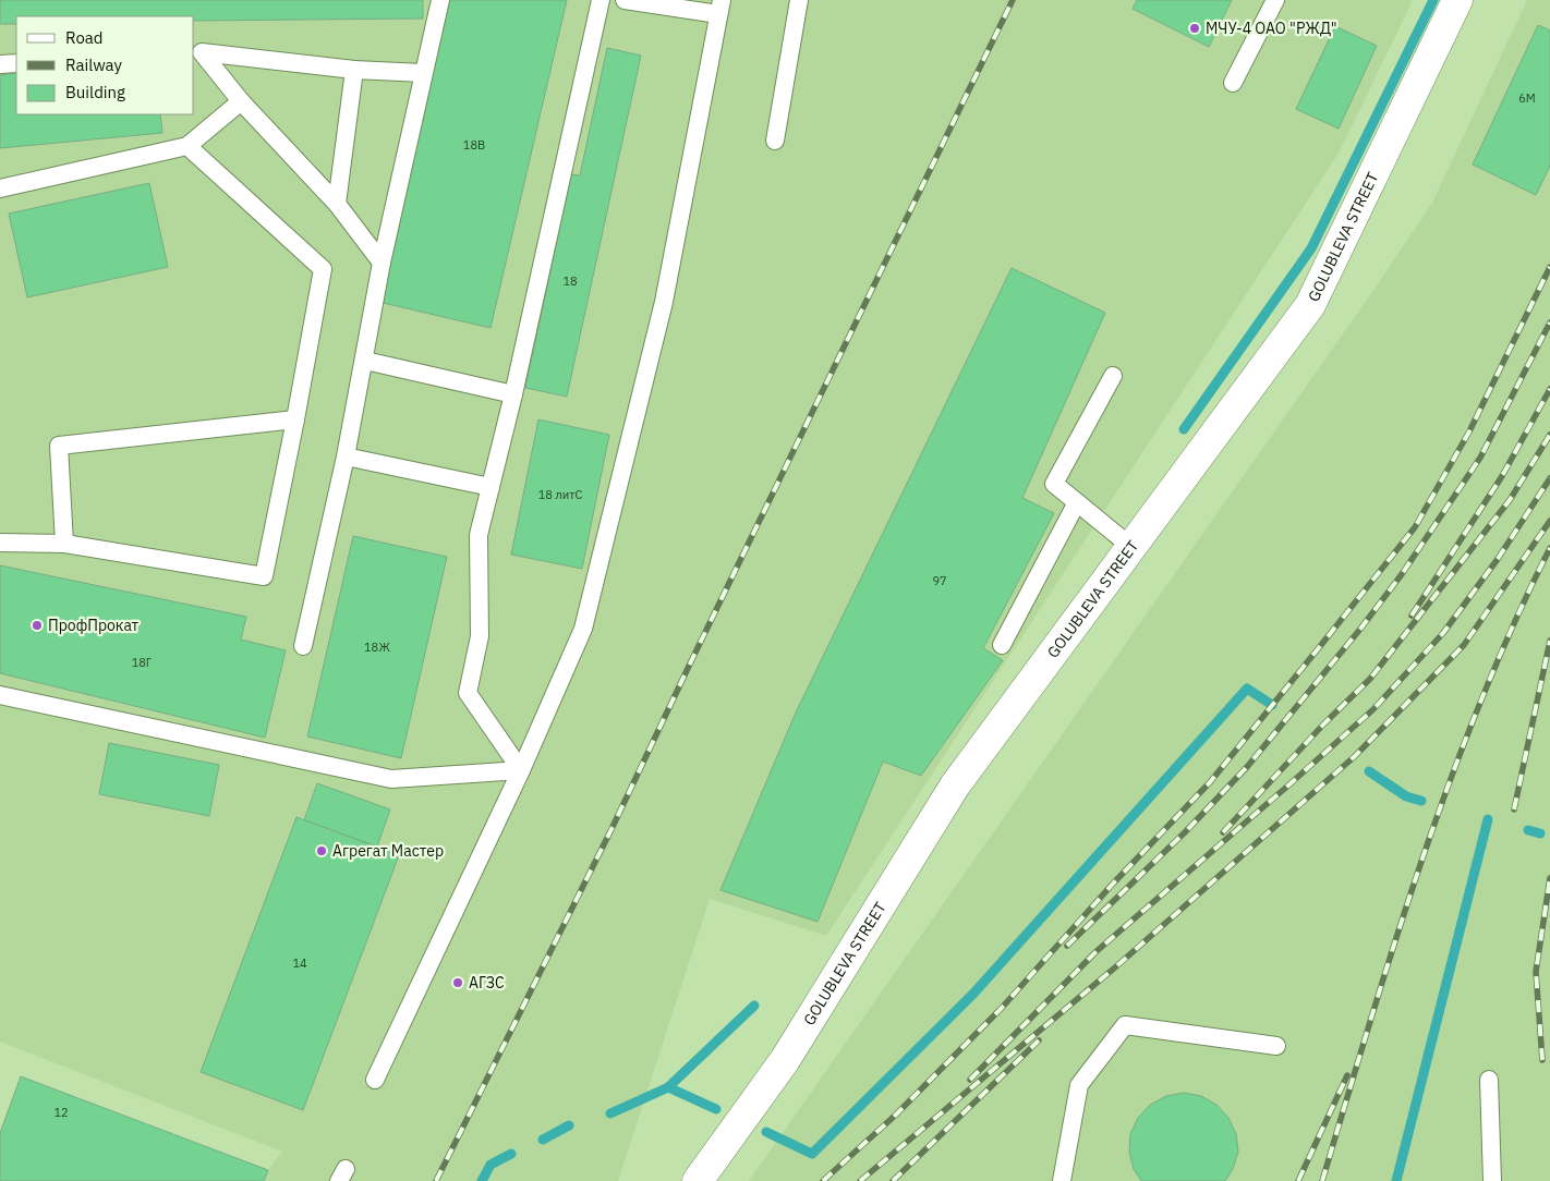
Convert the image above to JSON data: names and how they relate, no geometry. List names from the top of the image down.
{
  "streets": {
    "street": ["GOLUBLEVA STREET"]
  },
  "places": [
    "МЧУ-4 ОАО \"РЖД\"",
    "ПрофПрокат",
    "Агрегат Мастер",
    "АГЗС"
  ],
  "house_numbers": [
    "6М",
    "18В",
    "18",
    "18 литС",
    "97",
    "18Ж",
    "18Г",
    "14",
    "12"
  ],
  "legend": ["Road", "Railway", "Building"]
}
